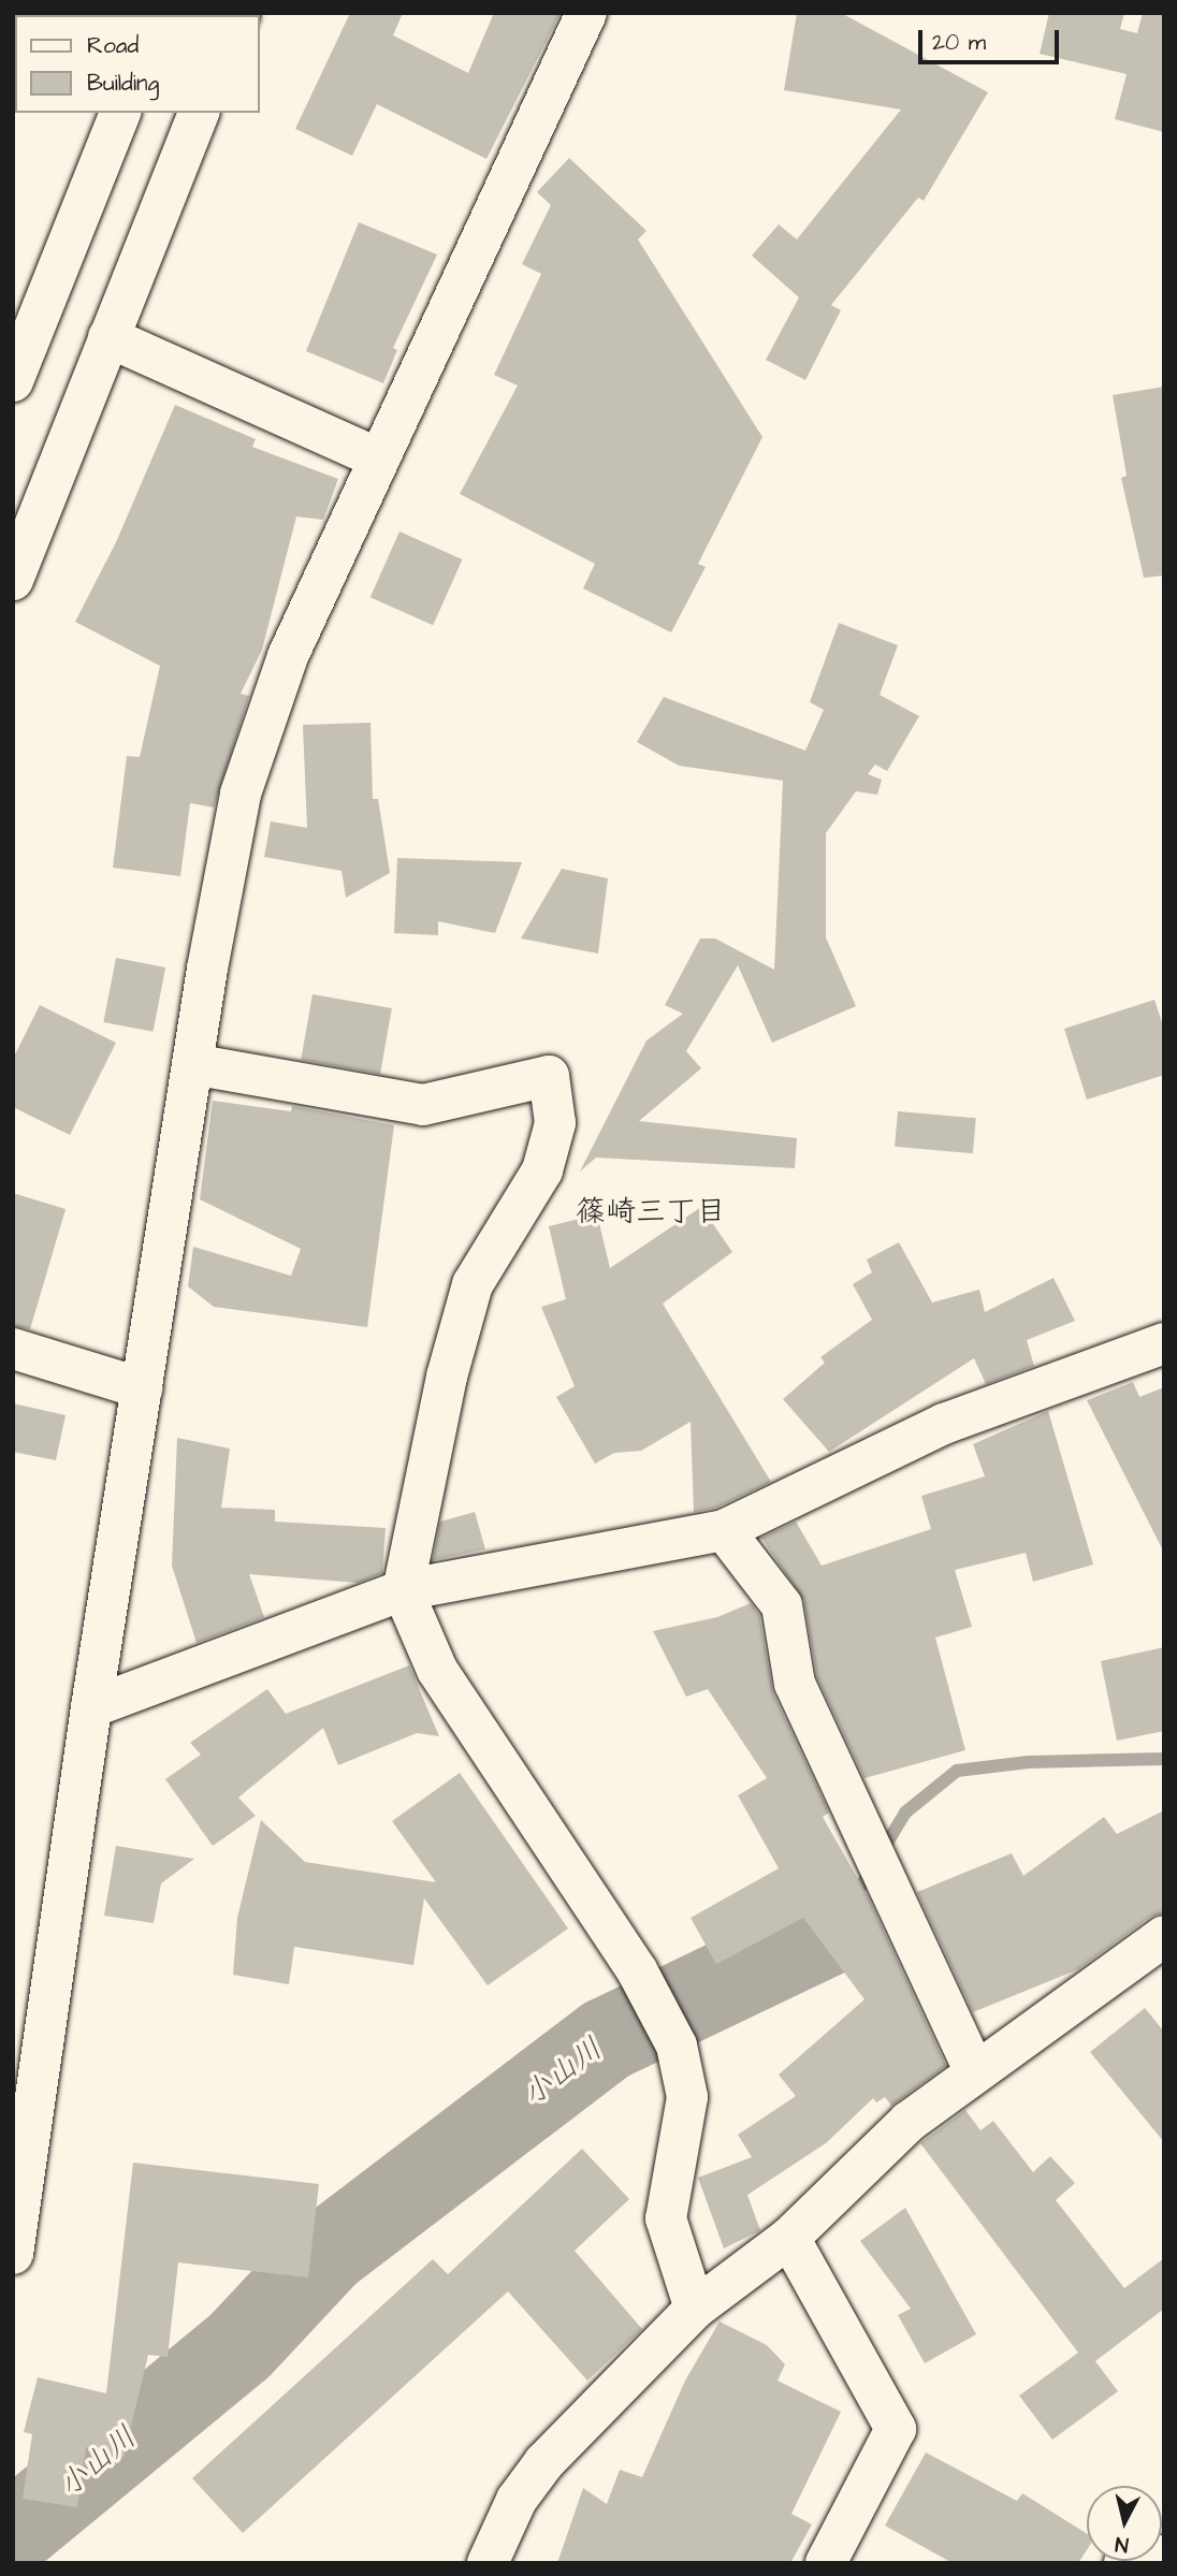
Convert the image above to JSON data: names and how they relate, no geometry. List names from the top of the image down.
{
  "districts": ["篠崎三丁目"],
  "water": ["小山川"],
  "legend": ["Road", "Building"],
  "scale_bar": "20 m",
  "north": "bottom"
}
